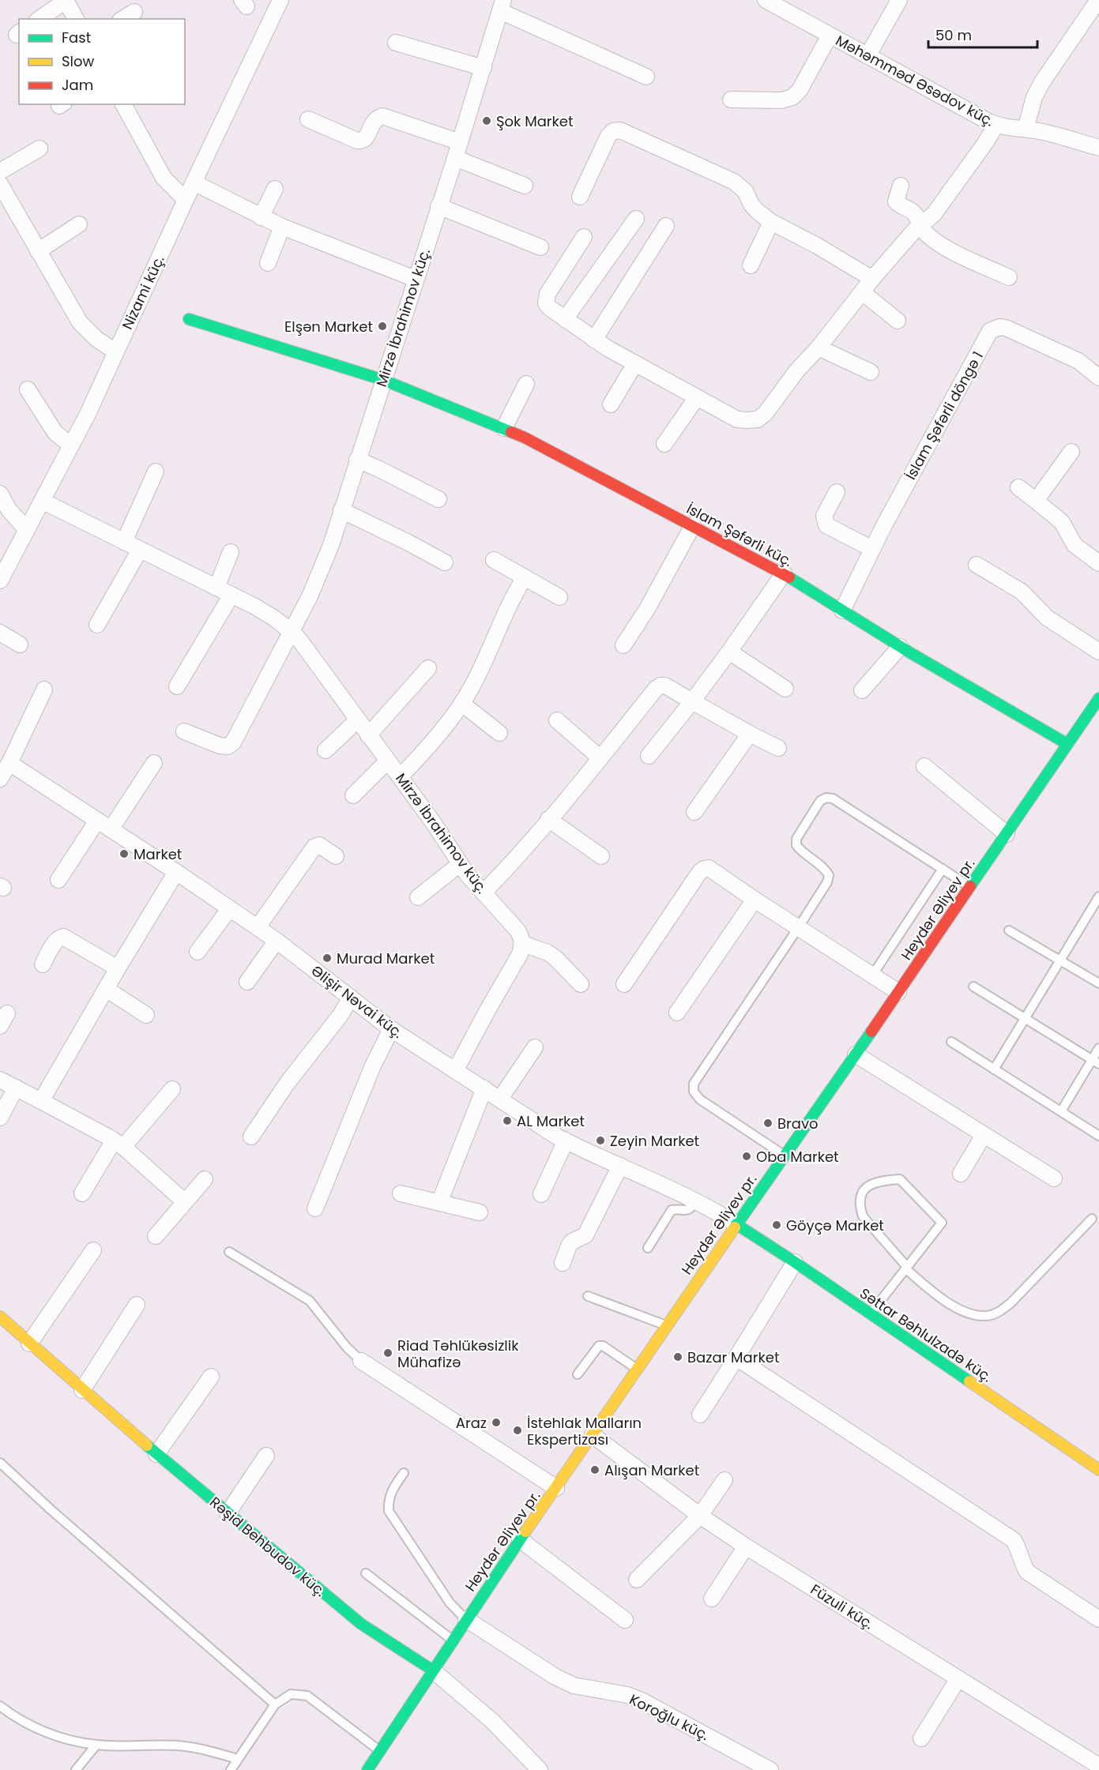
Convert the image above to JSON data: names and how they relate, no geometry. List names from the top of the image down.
{
  "streets": {
    "street": [
      "Məhəmməd Əsədov küç.",
      "Nizami küç.",
      "Mirzə İbrahimov küç.",
      "İslam Şəfərli döngə 1",
      "İslam Şəfərli küç.",
      "Heydər Əliyev pr.",
      "Əlişir Nəvai küç.",
      "Səttar Bəhlulzadə küç.",
      "Rəşid Behbudov küç.",
      "Füzuli küç.",
      "Koroğlu küç."
    ]
  },
  "crossings": [
    ["Nizami küç.", "Mirzə İbrahimov küç."],
    ["Mirzə İbrahimov küç.", "İslam Şəfərli küç."],
    ["İslam Şəfərli döngə 1", "İslam Şəfərli küç."],
    ["İslam Şəfərli küç.", "Heydər Əliyev pr."],
    ["Heydər Əliyev pr.", "Əlişir Nəvai küç."],
    ["Heydər Əliyev pr.", "Səttar Bəhlulzadə küç."],
    ["Heydər Əliyev pr.", "Rəşid Behbudov küç."],
    ["Heydər Əliyev pr.", "Füzuli küç."],
    ["Heydər Əliyev pr.", "Koroğlu küç."],
    ["Əlişir Nəvai küç.", "Səttar Bəhlulzadə küç."]
  ],
  "places": [
    "Şok Market",
    "Elşən Market",
    "Market",
    "Murad Market",
    "AL Market",
    "Bravo",
    "Zeyin Market",
    "Oba Market",
    "Göyçə Market",
    "Riad Təhlükəsizlik Mühafizə",
    "Bazar Market",
    "Araz",
    "İstehlak Malların Ekspertizası",
    "Alışan Market"
  ],
  "legend": ["Fast", "Slow", "Jam"],
  "scale_bar": "50 m"
}
